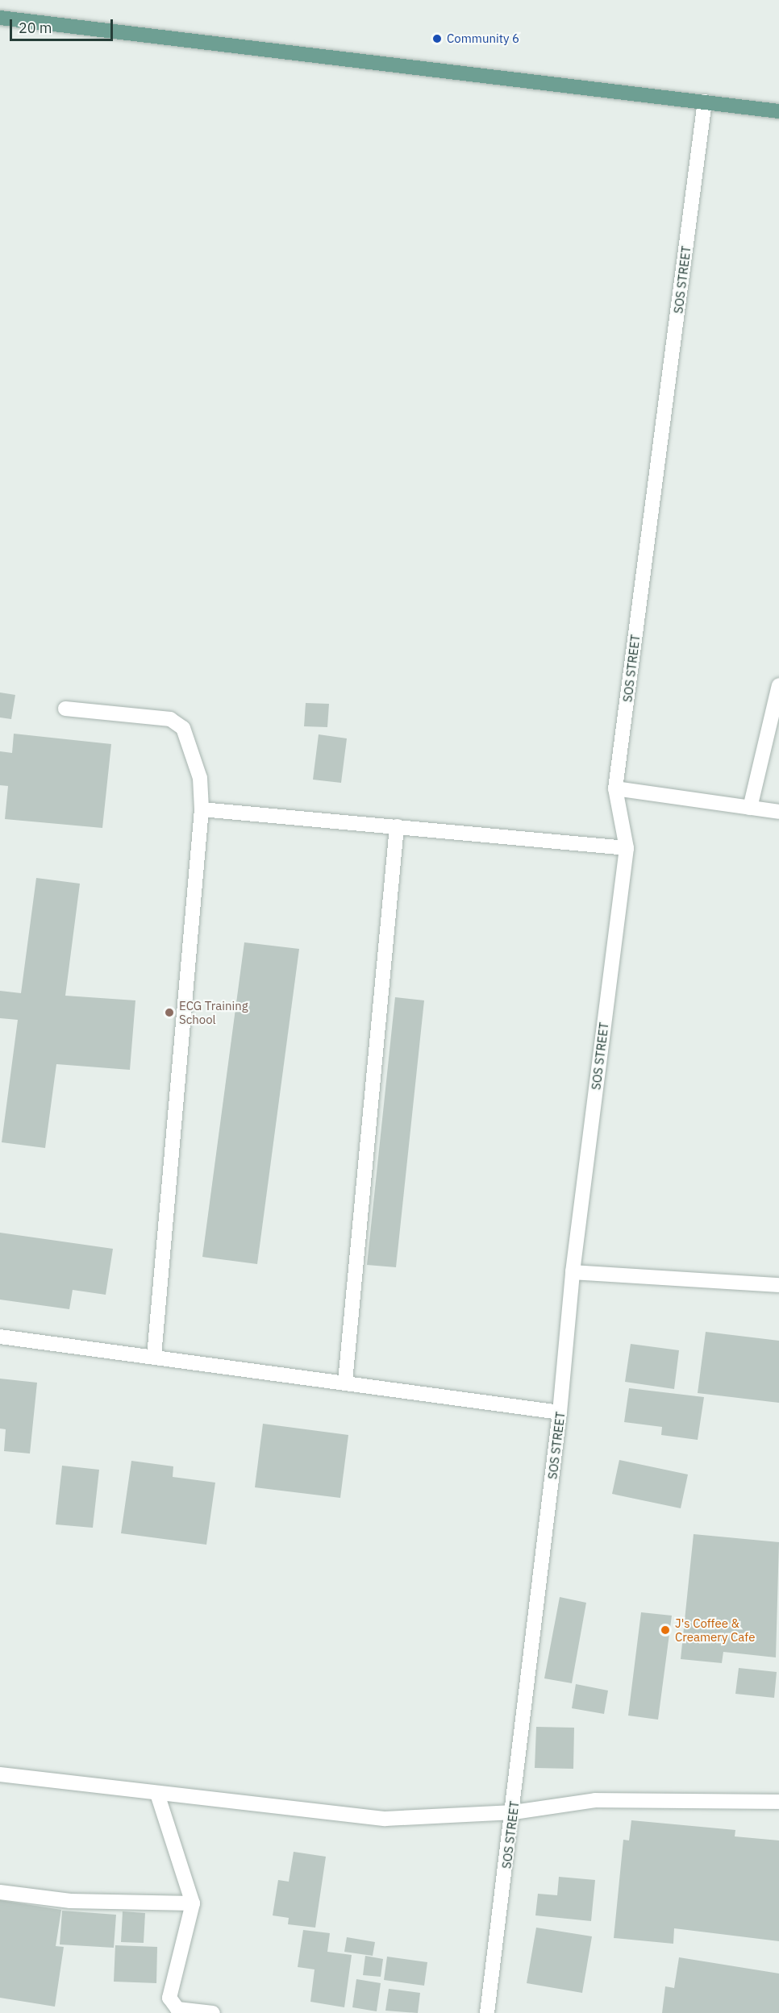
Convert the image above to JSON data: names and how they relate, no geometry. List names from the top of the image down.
{
  "streets": {
    "street": ["SOS STREET"]
  },
  "places": ["Community 6", "ECG Training School", "J's Coffee & Creamery Cafe"],
  "scale_bar": "20 m"
}
